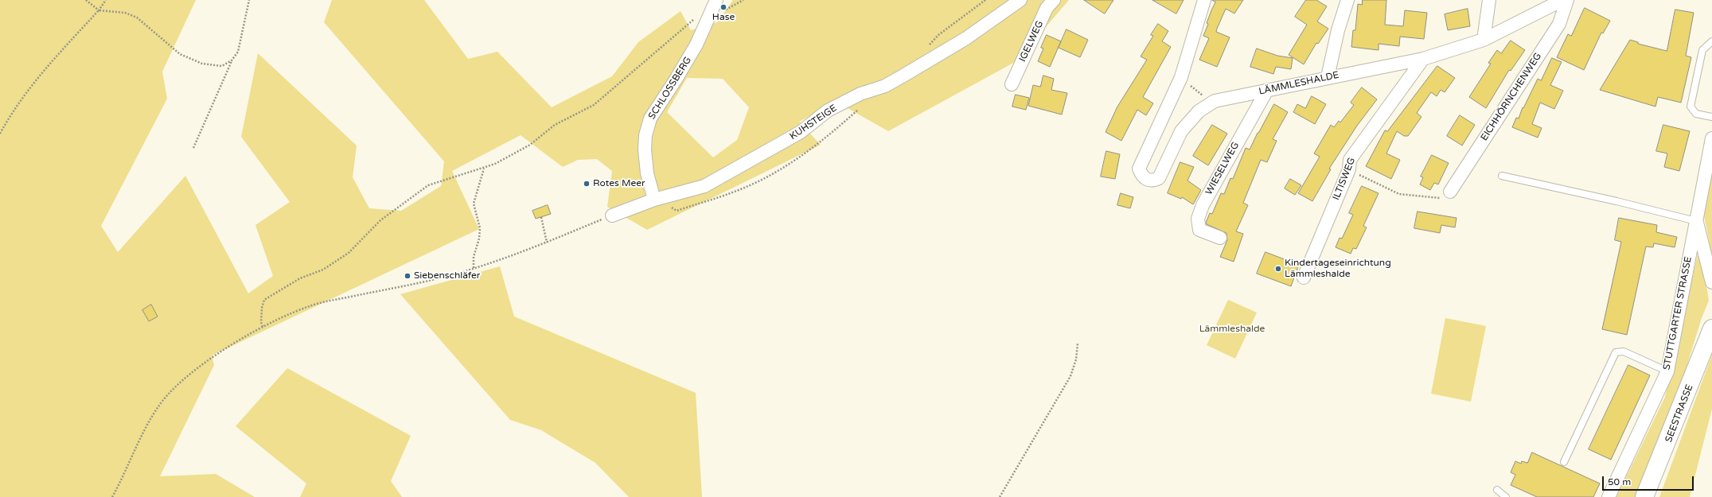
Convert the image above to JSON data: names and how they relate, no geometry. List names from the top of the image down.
{
  "streets": {
    "main road": ["SEESTRASSE"],
    "street": [
      "IGELWEG",
      "LÄMMLESHALDE",
      "SCHLOSSBERG",
      "EICHHÖRNCHENWEG",
      "KUHSTEIGE",
      "WIESELWEG",
      "ILTISWEG",
      "STUTTGARTER STRASSE"
    ]
  },
  "crossings": [
    ["LÄMMLESHALDE", "WIESELWEG"],
    ["LÄMMLESHALDE", "ILTISWEG"],
    ["SCHLOSSBERG", "KUHSTEIGE"]
  ],
  "parks": ["Lämmleshalde"],
  "places": [
    "Hase",
    "Rotes Meer",
    "Kindertageseinrichtung Lämmleshalde",
    "Siebenschläfer"
  ],
  "scale_bar": "50 m"
}
